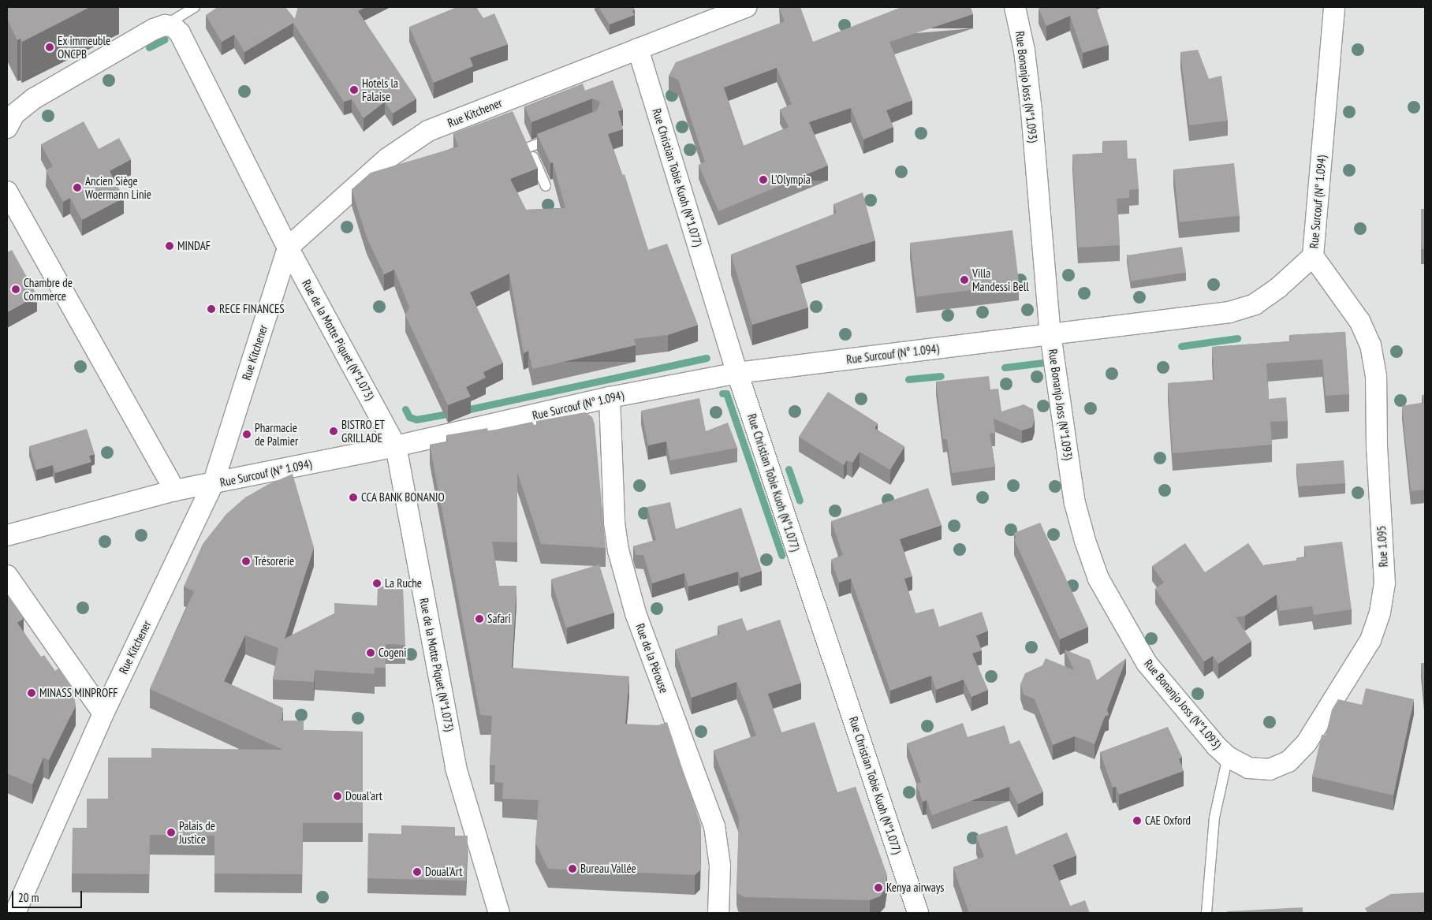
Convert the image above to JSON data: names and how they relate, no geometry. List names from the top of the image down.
{
  "streets": {
    "street": [
      "Rue Bonanjo Joss (N°1.093)",
      "Rue Kitchener",
      "Rue Christian Tobie Kuoh (N°1.077)",
      "Rue Surcouf (N° 1.094)",
      "Rue de la Motte Piquet (N°1.073)",
      "Rue 1.095",
      "Rue de la Pérouse"
    ]
  },
  "crossings": [
    ["Rue Bonanjo Joss (N°1.093)", "Rue Surcouf (N° 1.094)"],
    ["Rue Bonanjo Joss (N°1.093)", "Rue 1.095"],
    ["Rue Kitchener", "Rue Christian Tobie Kuoh (N°1.077)"],
    ["Rue Kitchener", "Rue Surcouf (N° 1.094)"],
    ["Rue Kitchener", "Rue de la Motte Piquet (N°1.073)"],
    ["Rue Christian Tobie Kuoh (N°1.077)", "Rue Surcouf (N° 1.094)"],
    ["Rue Surcouf (N° 1.094)", "Rue de la Motte Piquet (N°1.073)"],
    ["Rue Surcouf (N° 1.094)", "Rue 1.095"],
    ["Rue Surcouf (N° 1.094)", "Rue de la Pérouse"]
  ],
  "places": [
    "Ex immeuble ONCPB",
    "Hotels la Falaise",
    "L'Olympia",
    "Ancien Siège Woermann Linie",
    "MINDAF",
    "Villa Mandessi Bell",
    "Chambre de Commerce",
    "RECE FINANCES",
    "BISTRO ET GRILLADE",
    "Pharmacie de Palmier",
    "CCA BANK BONANJO",
    "Trésorerie",
    "La Ruche",
    "Safari",
    "Cogeni",
    "MINASS MINPROFF",
    "Doual'art",
    "CAE Oxford",
    "Palais de Justice",
    "Bureau Vallée",
    "Doual'Art",
    "Kenya airways"
  ],
  "scale_bar": "20 m"
}
